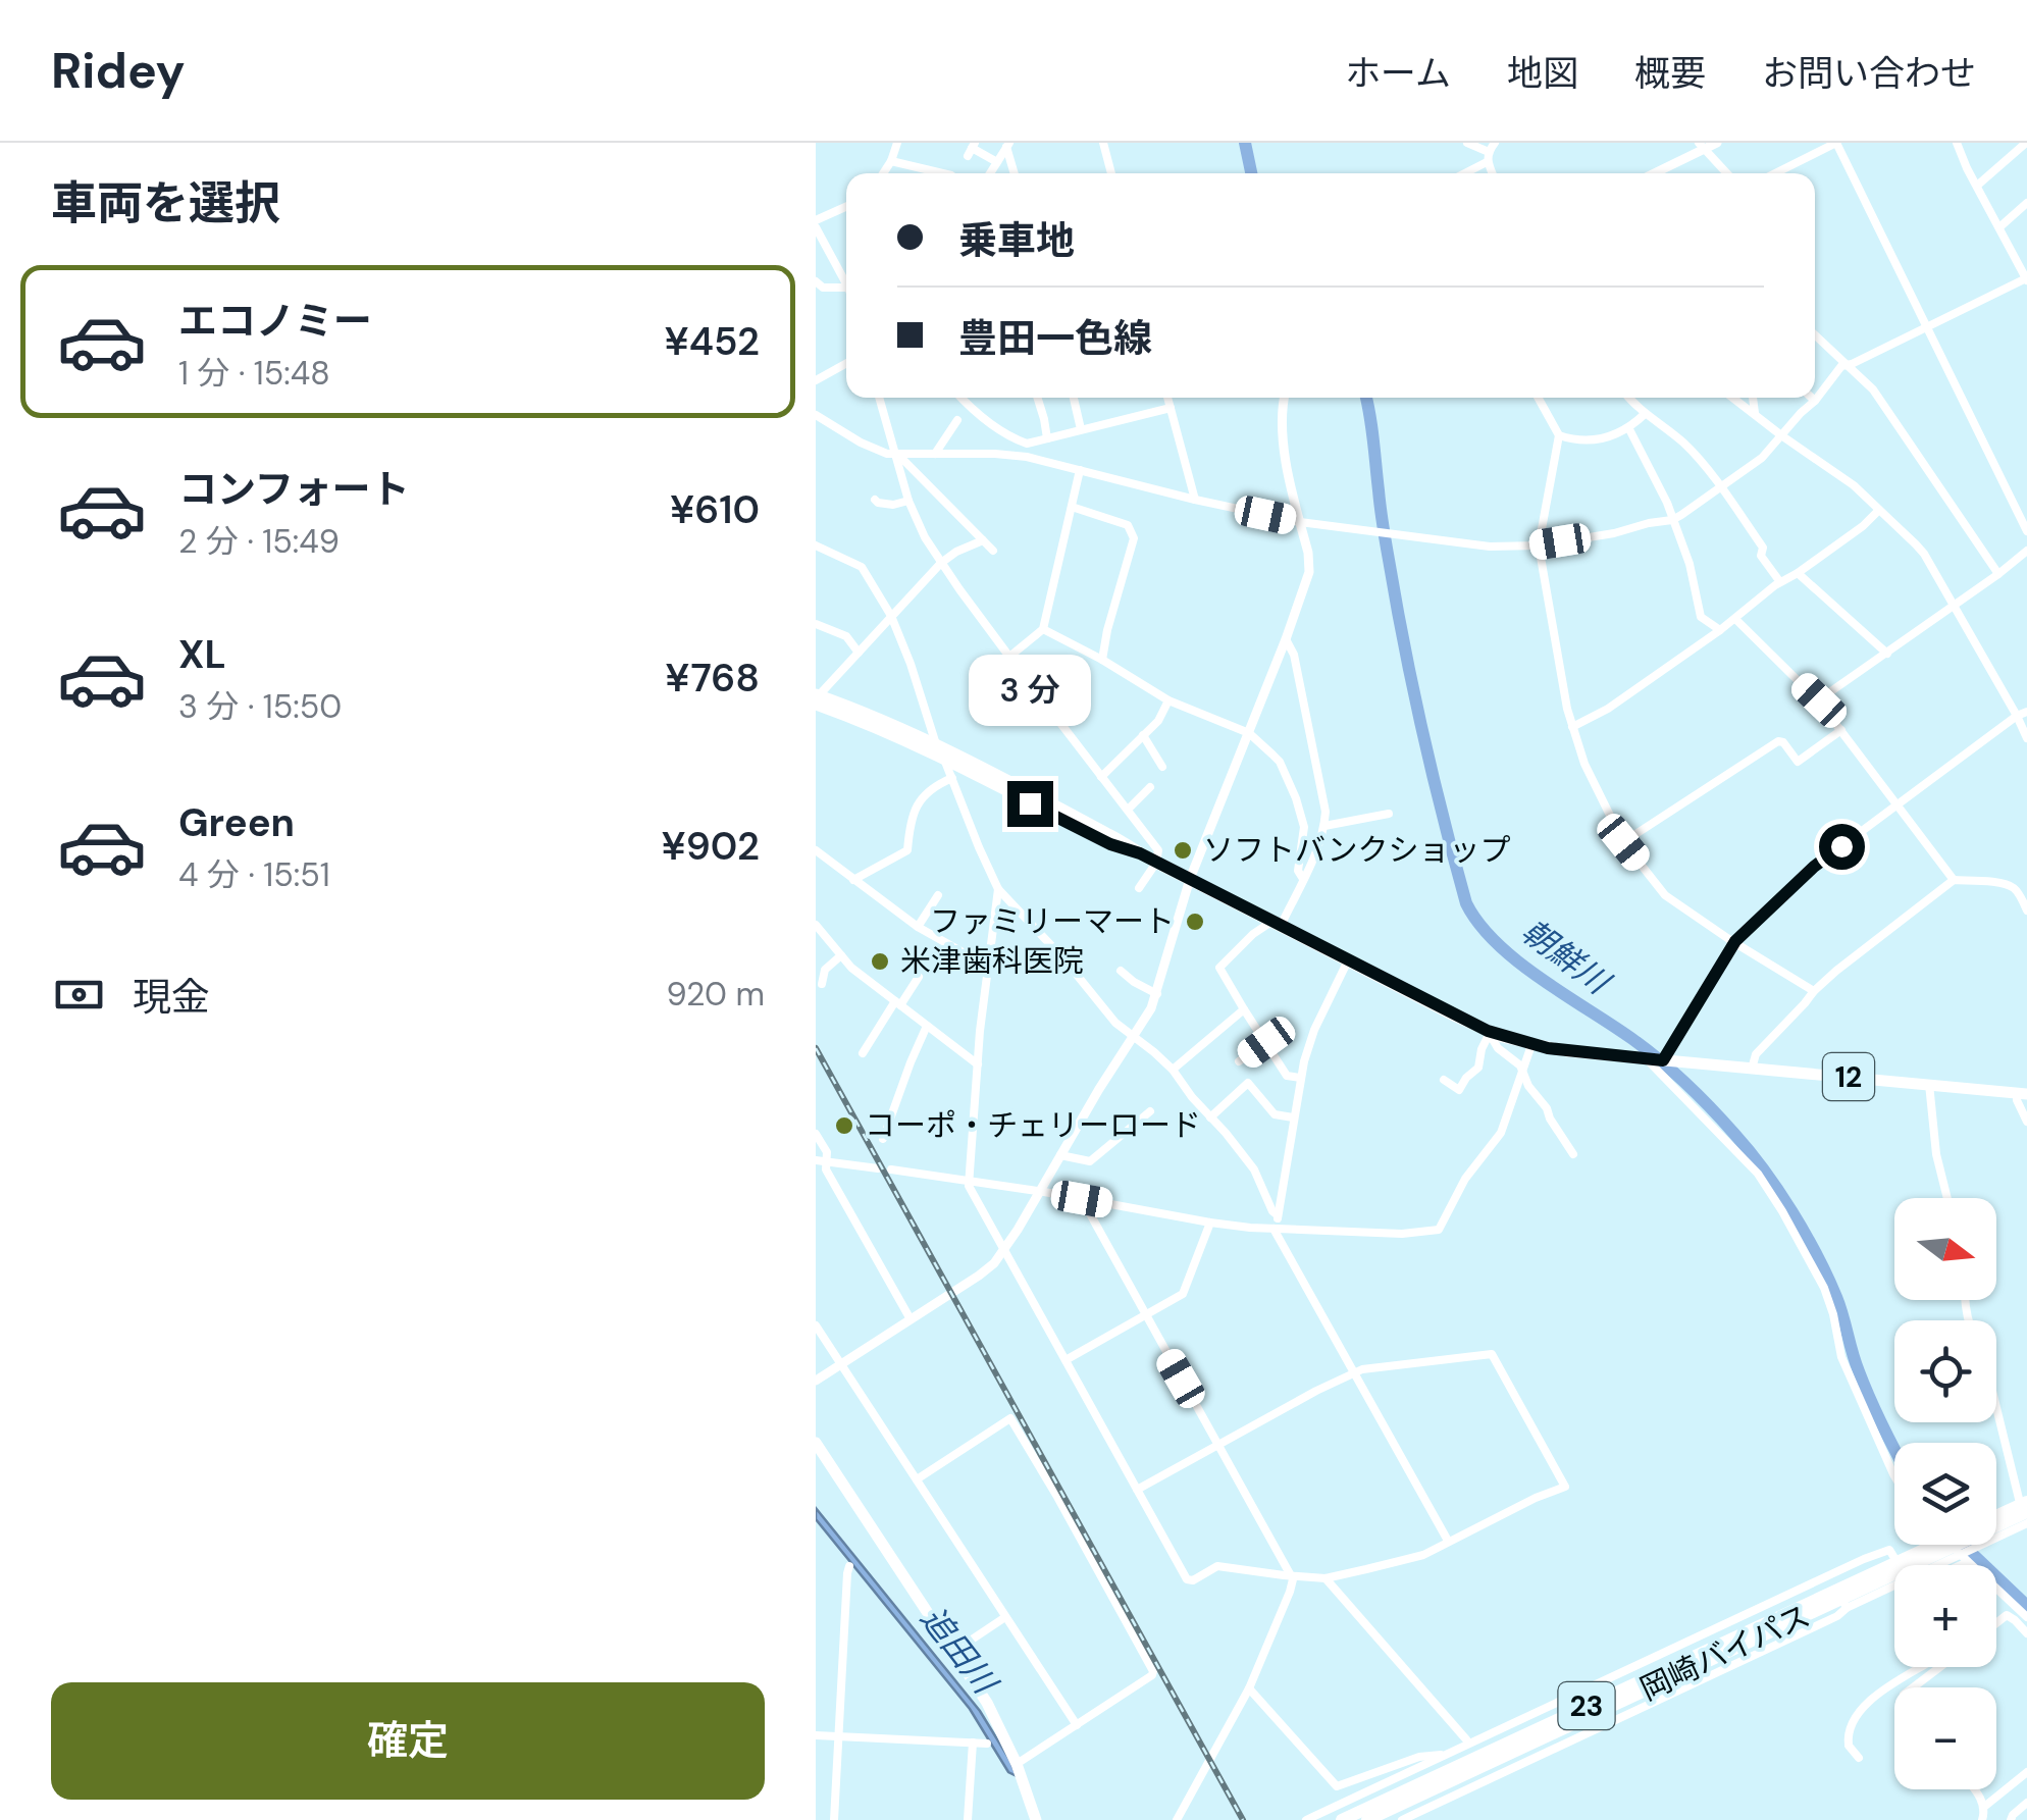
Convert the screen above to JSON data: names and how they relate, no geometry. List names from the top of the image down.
{
  "streets": {
    "highway": ["岡崎バイパス", "23"],
    "main road": ["12"]
  },
  "crossings": [
    ["岡崎バイパス", "23"]
  ],
  "water": ["朝鮮川", "追田川"],
  "places": [
    "ソフトバンクショップ",
    "ファミリーマート",
    "米津歯科医院",
    "コーポ・チェリーロード"
  ],
  "north": "right",
  "page": {
    "header": "Ridey",
    "nav": [
      "ホーム",
      "地図",
      "概要",
      "お問い合わせ"
    ],
    "heading": "車両を選択",
    "banner": ["乗車地", "豊田一色線"],
    "list": [
      {
        "name": "エコノミー",
        "note": "1 分 · 15:48",
        "value": "¥452"
      },
      {
        "name": "コンフォート",
        "note": "2 分 · 15:49",
        "value": "¥610"
      },
      {
        "name": "XL",
        "note": "3 分 · 15:50",
        "value": "¥768"
      },
      {
        "name": "Green",
        "note": "4 分 · 15:51",
        "value": "¥902"
      }
    ],
    "bubble": "3 分",
    "pay": ["現金", "920 m"],
    "map_buttons": ["+", "−"],
    "buttons": "確定"
  }
}
